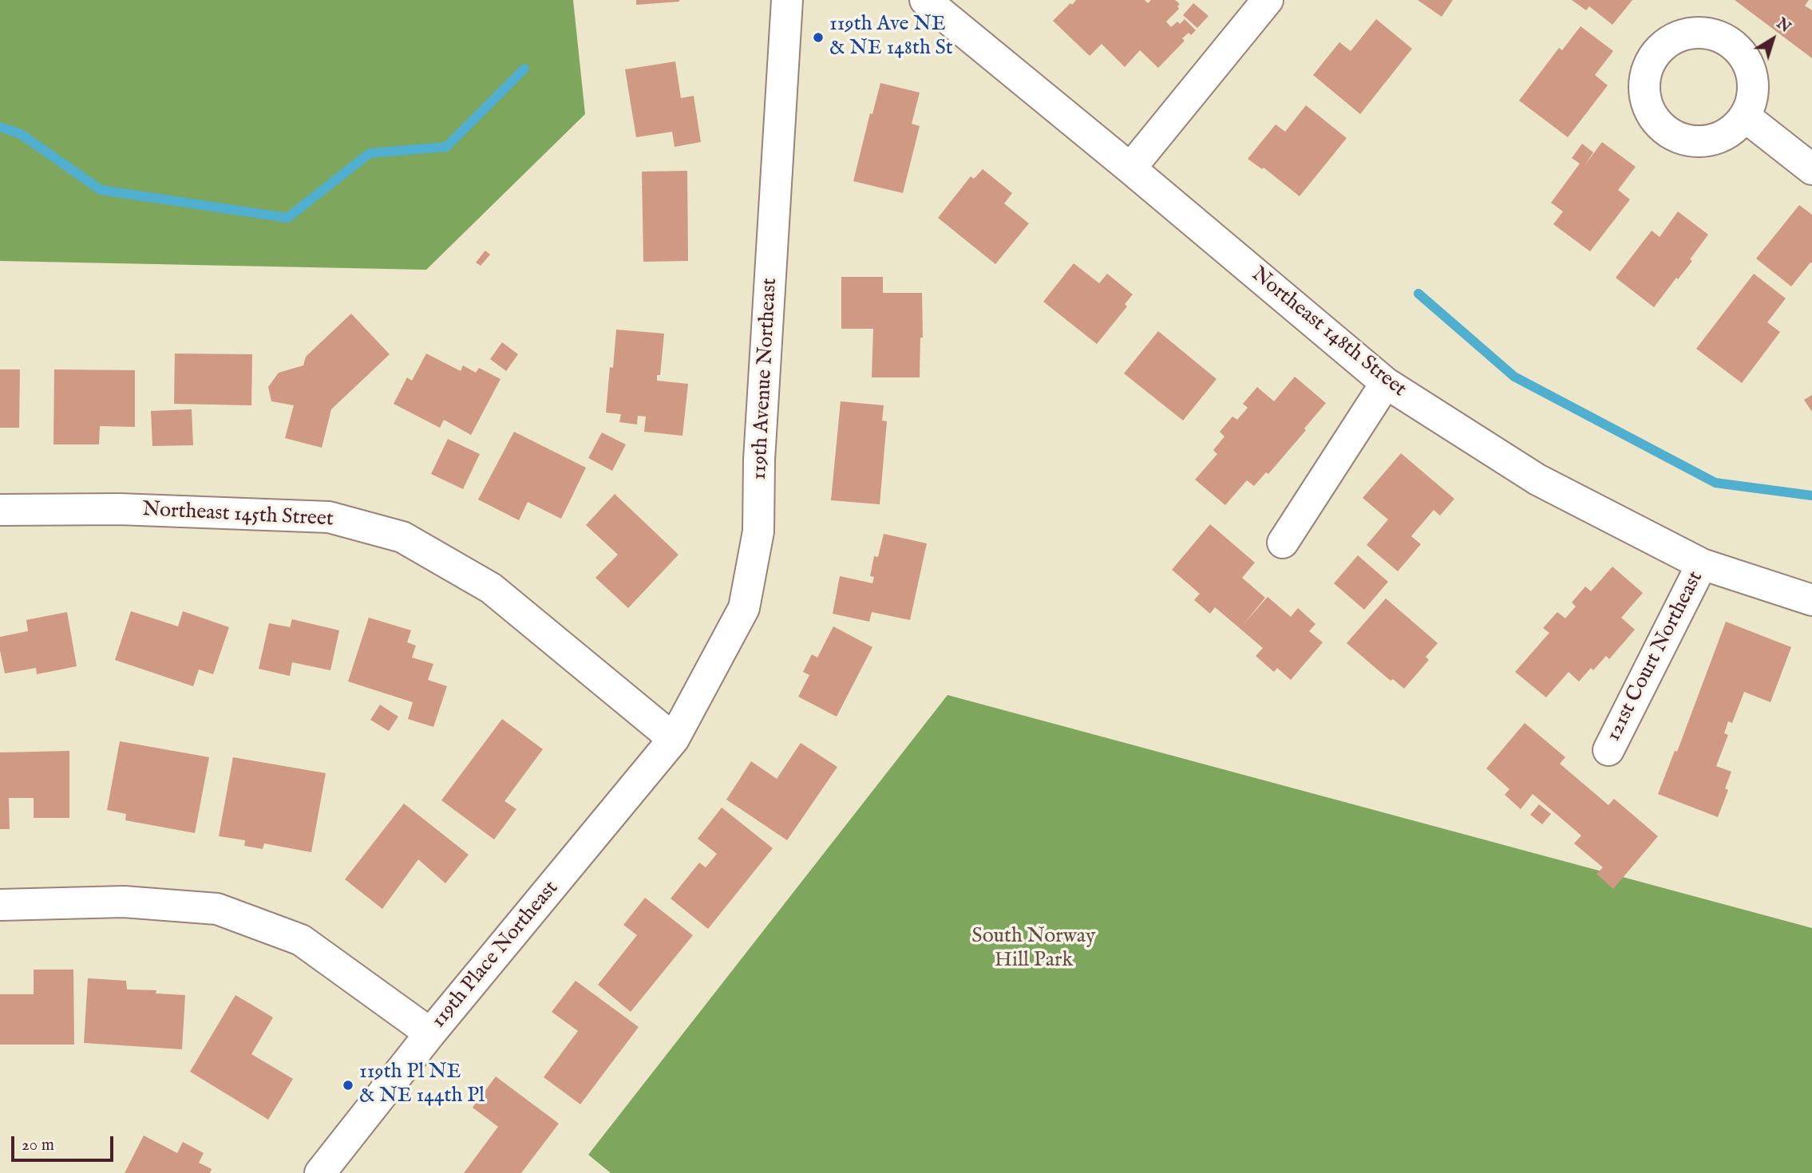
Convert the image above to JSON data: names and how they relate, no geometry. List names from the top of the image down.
{
  "streets": {
    "street": [
      "Northeast 148th Street",
      "119th Avenue Northeast",
      "Northeast 145th Street",
      "121st Court Northeast",
      "119th Place Northeast"
    ]
  },
  "crossings": [
    ["Northeast 148th Street", "121st Court Northeast"],
    ["119th Avenue Northeast", "Northeast 145th Street"],
    ["119th Avenue Northeast", "119th Place Northeast"],
    ["Northeast 145th Street", "119th Place Northeast"]
  ],
  "parks": ["South Norway Hill Park"],
  "places": ["119th Ave NE & NE 148th St", "119th Pl NE & NE 144th Pl"],
  "scale_bar": "20 m",
  "north": "top right"
}
